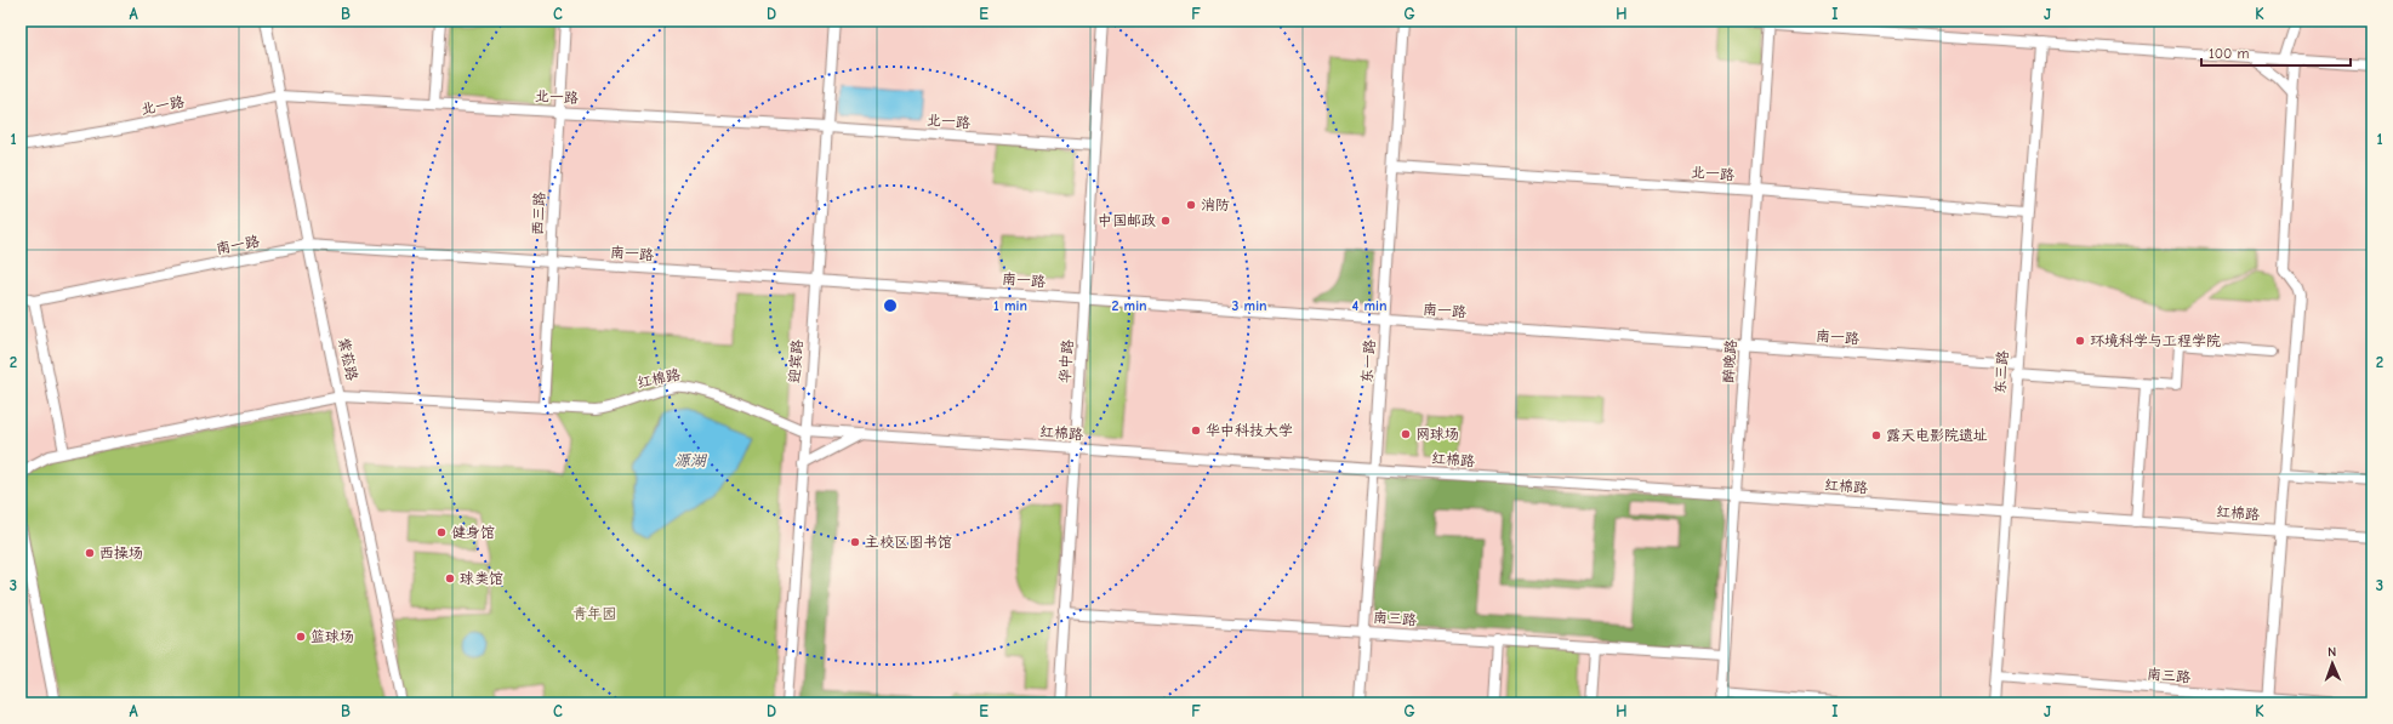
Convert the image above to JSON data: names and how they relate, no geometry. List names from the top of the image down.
{
  "streets": {
    "street": [
      "北一路",
      "西三路",
      "南一路",
      "紫菘路",
      "迎宾路",
      "华中路",
      "东一路",
      "醉晚路",
      "东三路",
      "红棉路",
      "南三路"
    ]
  },
  "crossings": [
    ["北一路", "西三路"],
    ["北一路", "紫菘路"],
    ["北一路", "迎宾路"],
    ["北一路", "华中路"],
    ["北一路", "东一路"],
    ["北一路", "醉晚路"],
    ["北一路", "东三路"],
    ["西三路", "南一路"],
    ["西三路", "红棉路"],
    ["南一路", "紫菘路"],
    ["南一路", "迎宾路"],
    ["南一路", "华中路"],
    ["南一路", "东一路"],
    ["南一路", "醉晚路"],
    ["南一路", "东三路"],
    ["紫菘路", "红棉路"],
    ["迎宾路", "红棉路"],
    ["华中路", "红棉路"],
    ["华中路", "南三路"],
    ["东一路", "红棉路"],
    ["东一路", "南三路"],
    ["醉晚路", "红棉路"],
    ["醉晚路", "南三路"],
    ["东三路", "红棉路"],
    ["东三路", "南三路"]
  ],
  "water": ["源湖"],
  "parks": ["青年园"],
  "places": [
    "消防",
    "中国邮政",
    "环境科学与工程学院",
    "华中科技大学",
    "网球场",
    "露天电影院遗址",
    "健身馆",
    "主校区图书馆",
    "西操场",
    "球类馆",
    "篮球场"
  ],
  "scale_bar": "100 m",
  "north": "top",
  "grid": {
    "columns": [
      "A",
      "B",
      "C",
      "D",
      "E",
      "F",
      "G",
      "H",
      "I",
      "J",
      "K"
    ],
    "rows": ["1", "2", "3"]
  },
  "rings": [
    "1 min",
    "2 min",
    "3 min",
    "4 min"
  ]
}
